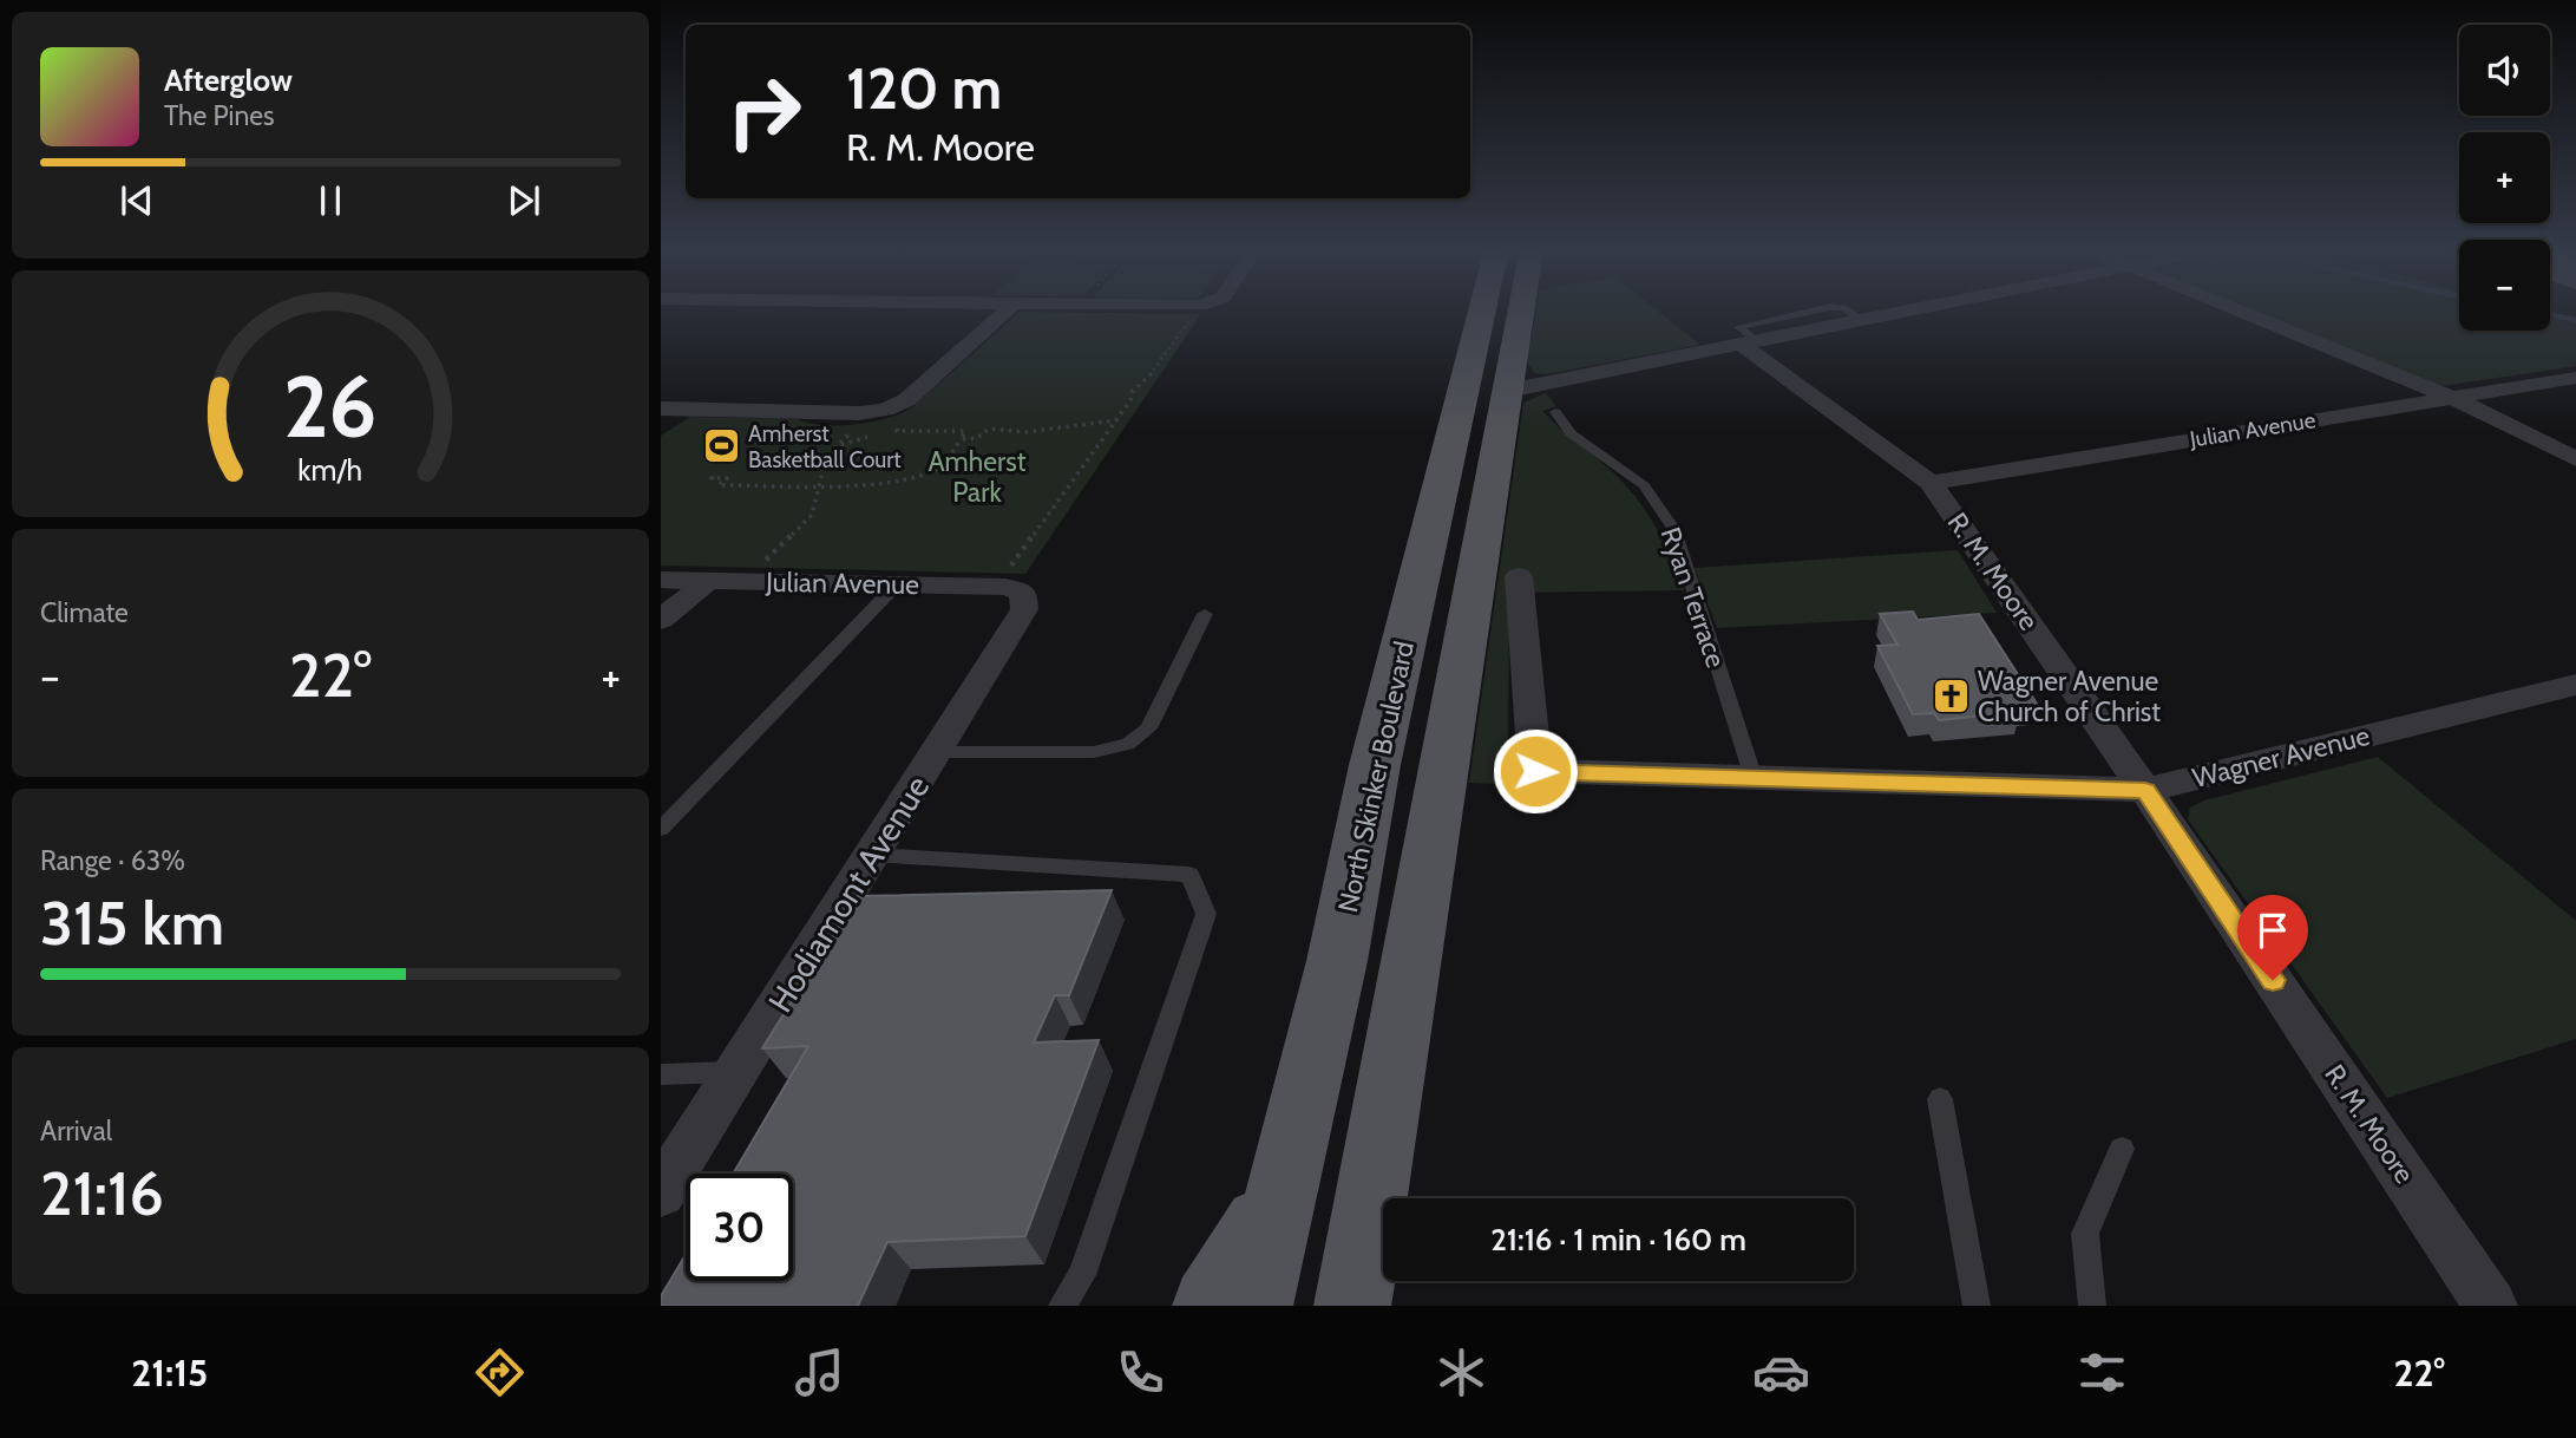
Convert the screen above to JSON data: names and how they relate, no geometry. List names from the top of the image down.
{
  "streets": {
    "main road": ["North Skinker Boulevard"],
    "street": [
      "Julian Avenue",
      "R. M. Moore",
      "Wagner Avenue",
      "Hodiamont Avenue"
    ],
    "lane": ["Ryan Terrace"]
  },
  "crossings": [
    ["Julian Avenue", "R. M. Moore"],
    ["Julian Avenue", "Hodiamont Avenue"],
    ["R. M. Moore", "Wagner Avenue"],
    ["Ryan Terrace", "Wagner Avenue"]
  ],
  "parks": ["Amherst Park"],
  "places": {
    "sports": ["Amherst Basketball Court"],
    "church": ["Wagner Avenue Church of Christ"]
  },
  "page": {
    "map_buttons": ["+", "−"],
    "turn": ["120 m", "R. M. Moore"],
    "song": ["Afterglow", "The Pines"],
    "tile": [
      "Climate",
      ["Range · 63%", "315 km"],
      ["Arrival", "21:16"]
    ],
    "heat": ["−", "22°", "+"],
    "limit": "30",
    "trip": "21:16 · 1 min · 160 m",
    "tabs": ["21:15", "22°"],
    "gauge": ["26", "km/h"]
  }
}
